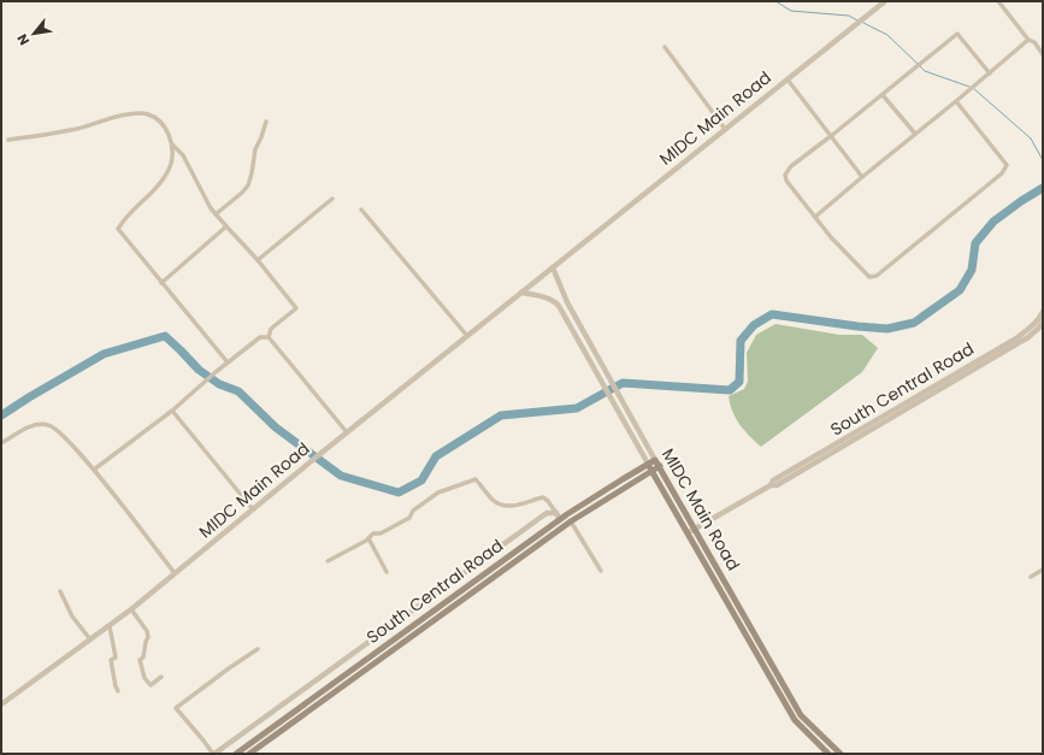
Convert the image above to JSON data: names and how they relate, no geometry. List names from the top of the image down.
{
  "streets": {
    "main road": ["MIDC Main Road", "South Central Road"]
  },
  "crossings": [
    ["MIDC Main Road", "South Central Road"]
  ],
  "north": "bottom left"
}
